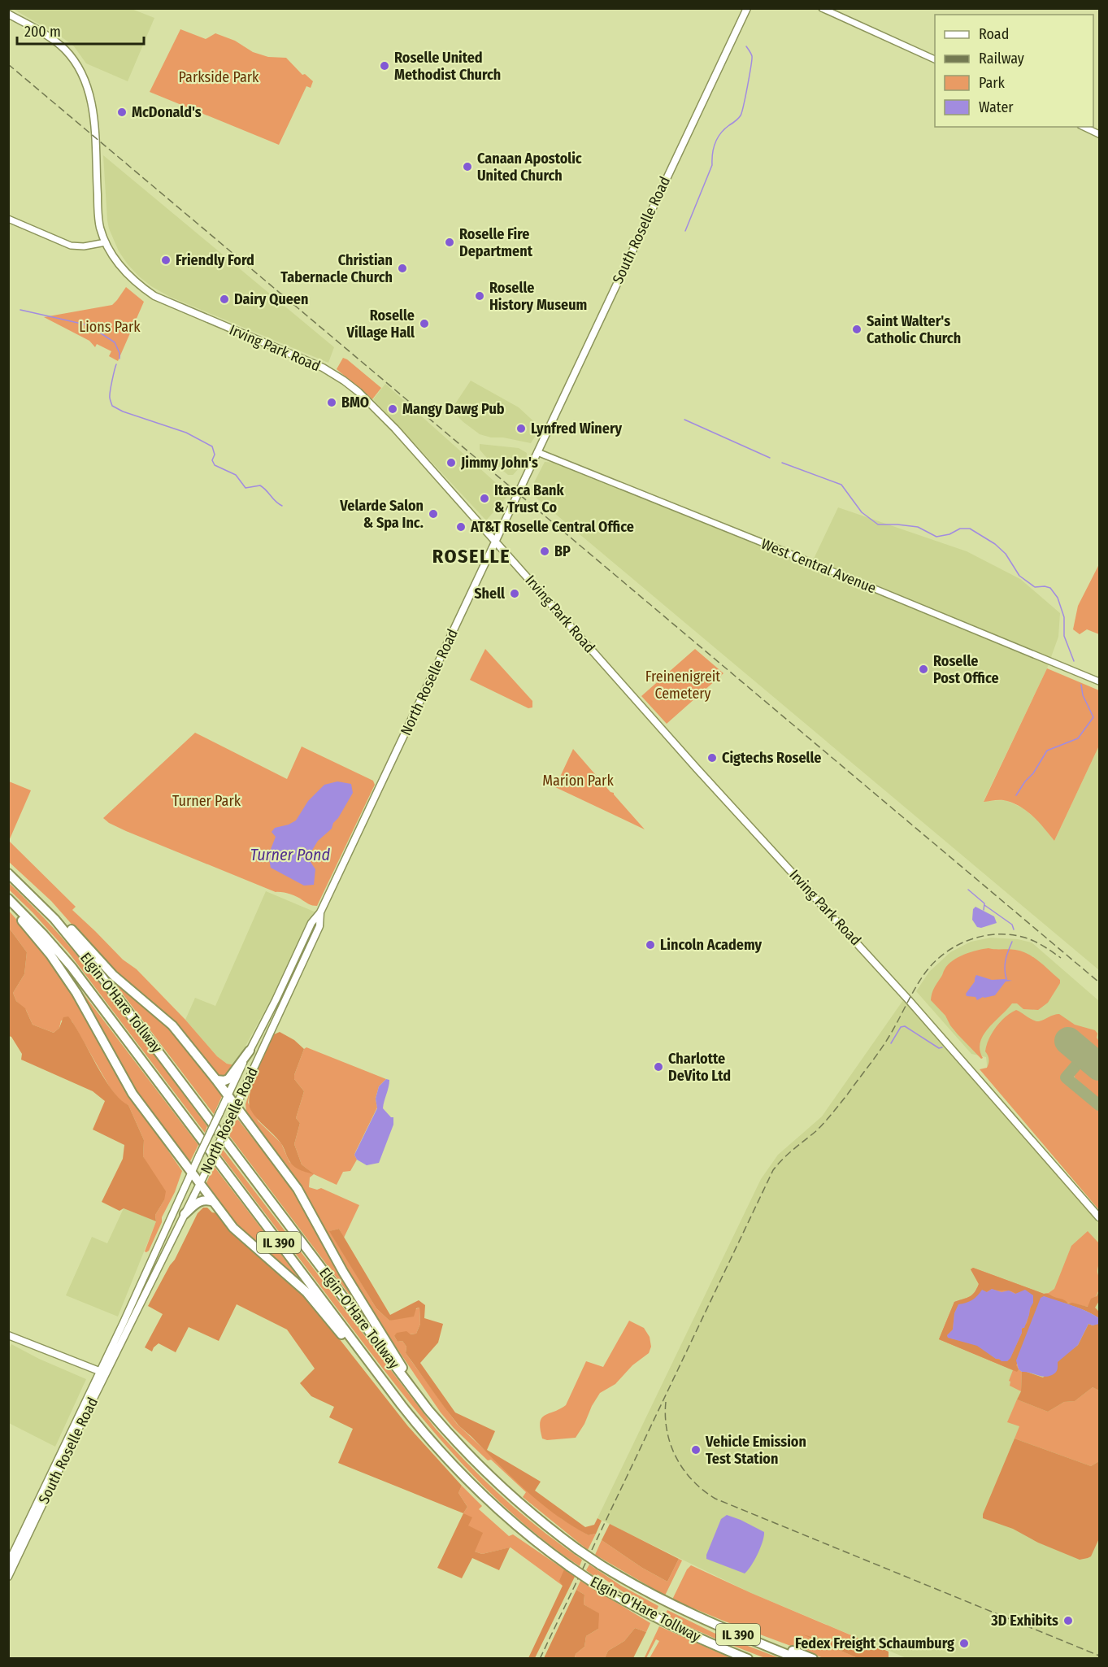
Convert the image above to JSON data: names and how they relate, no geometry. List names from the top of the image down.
{
  "streets": {
    "highway": ["Elgin-O'Hare Tollway", "IL 390"],
    "main road": ["South Roselle Road", "Irving Park Road", "North Roselle Road"],
    "street": ["West Central Avenue"]
  },
  "crossings": [
    ["South Roselle Road", "West Central Avenue"],
    ["South Roselle Road", "North Roselle Road"],
    ["Irving Park Road", "North Roselle Road"],
    ["West Central Avenue", "North Roselle Road"]
  ],
  "districts": ["ROSELLE"],
  "water": ["Turner Pond"],
  "parks": [
    "Parkside Park",
    "Lions Park",
    "Freinenigreit Cemetery",
    "Marion Park",
    "Turner Park"
  ],
  "places": [
    "Roselle United Methodist Church",
    "McDonald's",
    "Canaan Apostolic United Church",
    "Roselle Fire Department",
    "Friendly Ford",
    "Christian Tabernacle Church",
    "Roselle History Museum",
    "Dairy Queen",
    "Roselle Village Hall",
    "Saint Walter's Catholic Church",
    "BMO",
    "Mangy Dawg Pub",
    "Lynfred Winery",
    "Jimmy John's",
    "Itasca Bank & Trust Co",
    "Velarde Salon & Spa Inc.",
    "AT&T Roselle Central Office",
    "BP",
    "Shell",
    "Roselle Post Office",
    "Cigtechs Roselle",
    "Lincoln Academy",
    "Charlotte DeVito Ltd",
    "Vehicle Emission Test Station",
    "3D Exhibits",
    "Fedex Freight Schaumburg"
  ],
  "legend": [
    "Road",
    "Railway",
    "Park",
    "Water"
  ],
  "scale_bar": "200 m"
}
